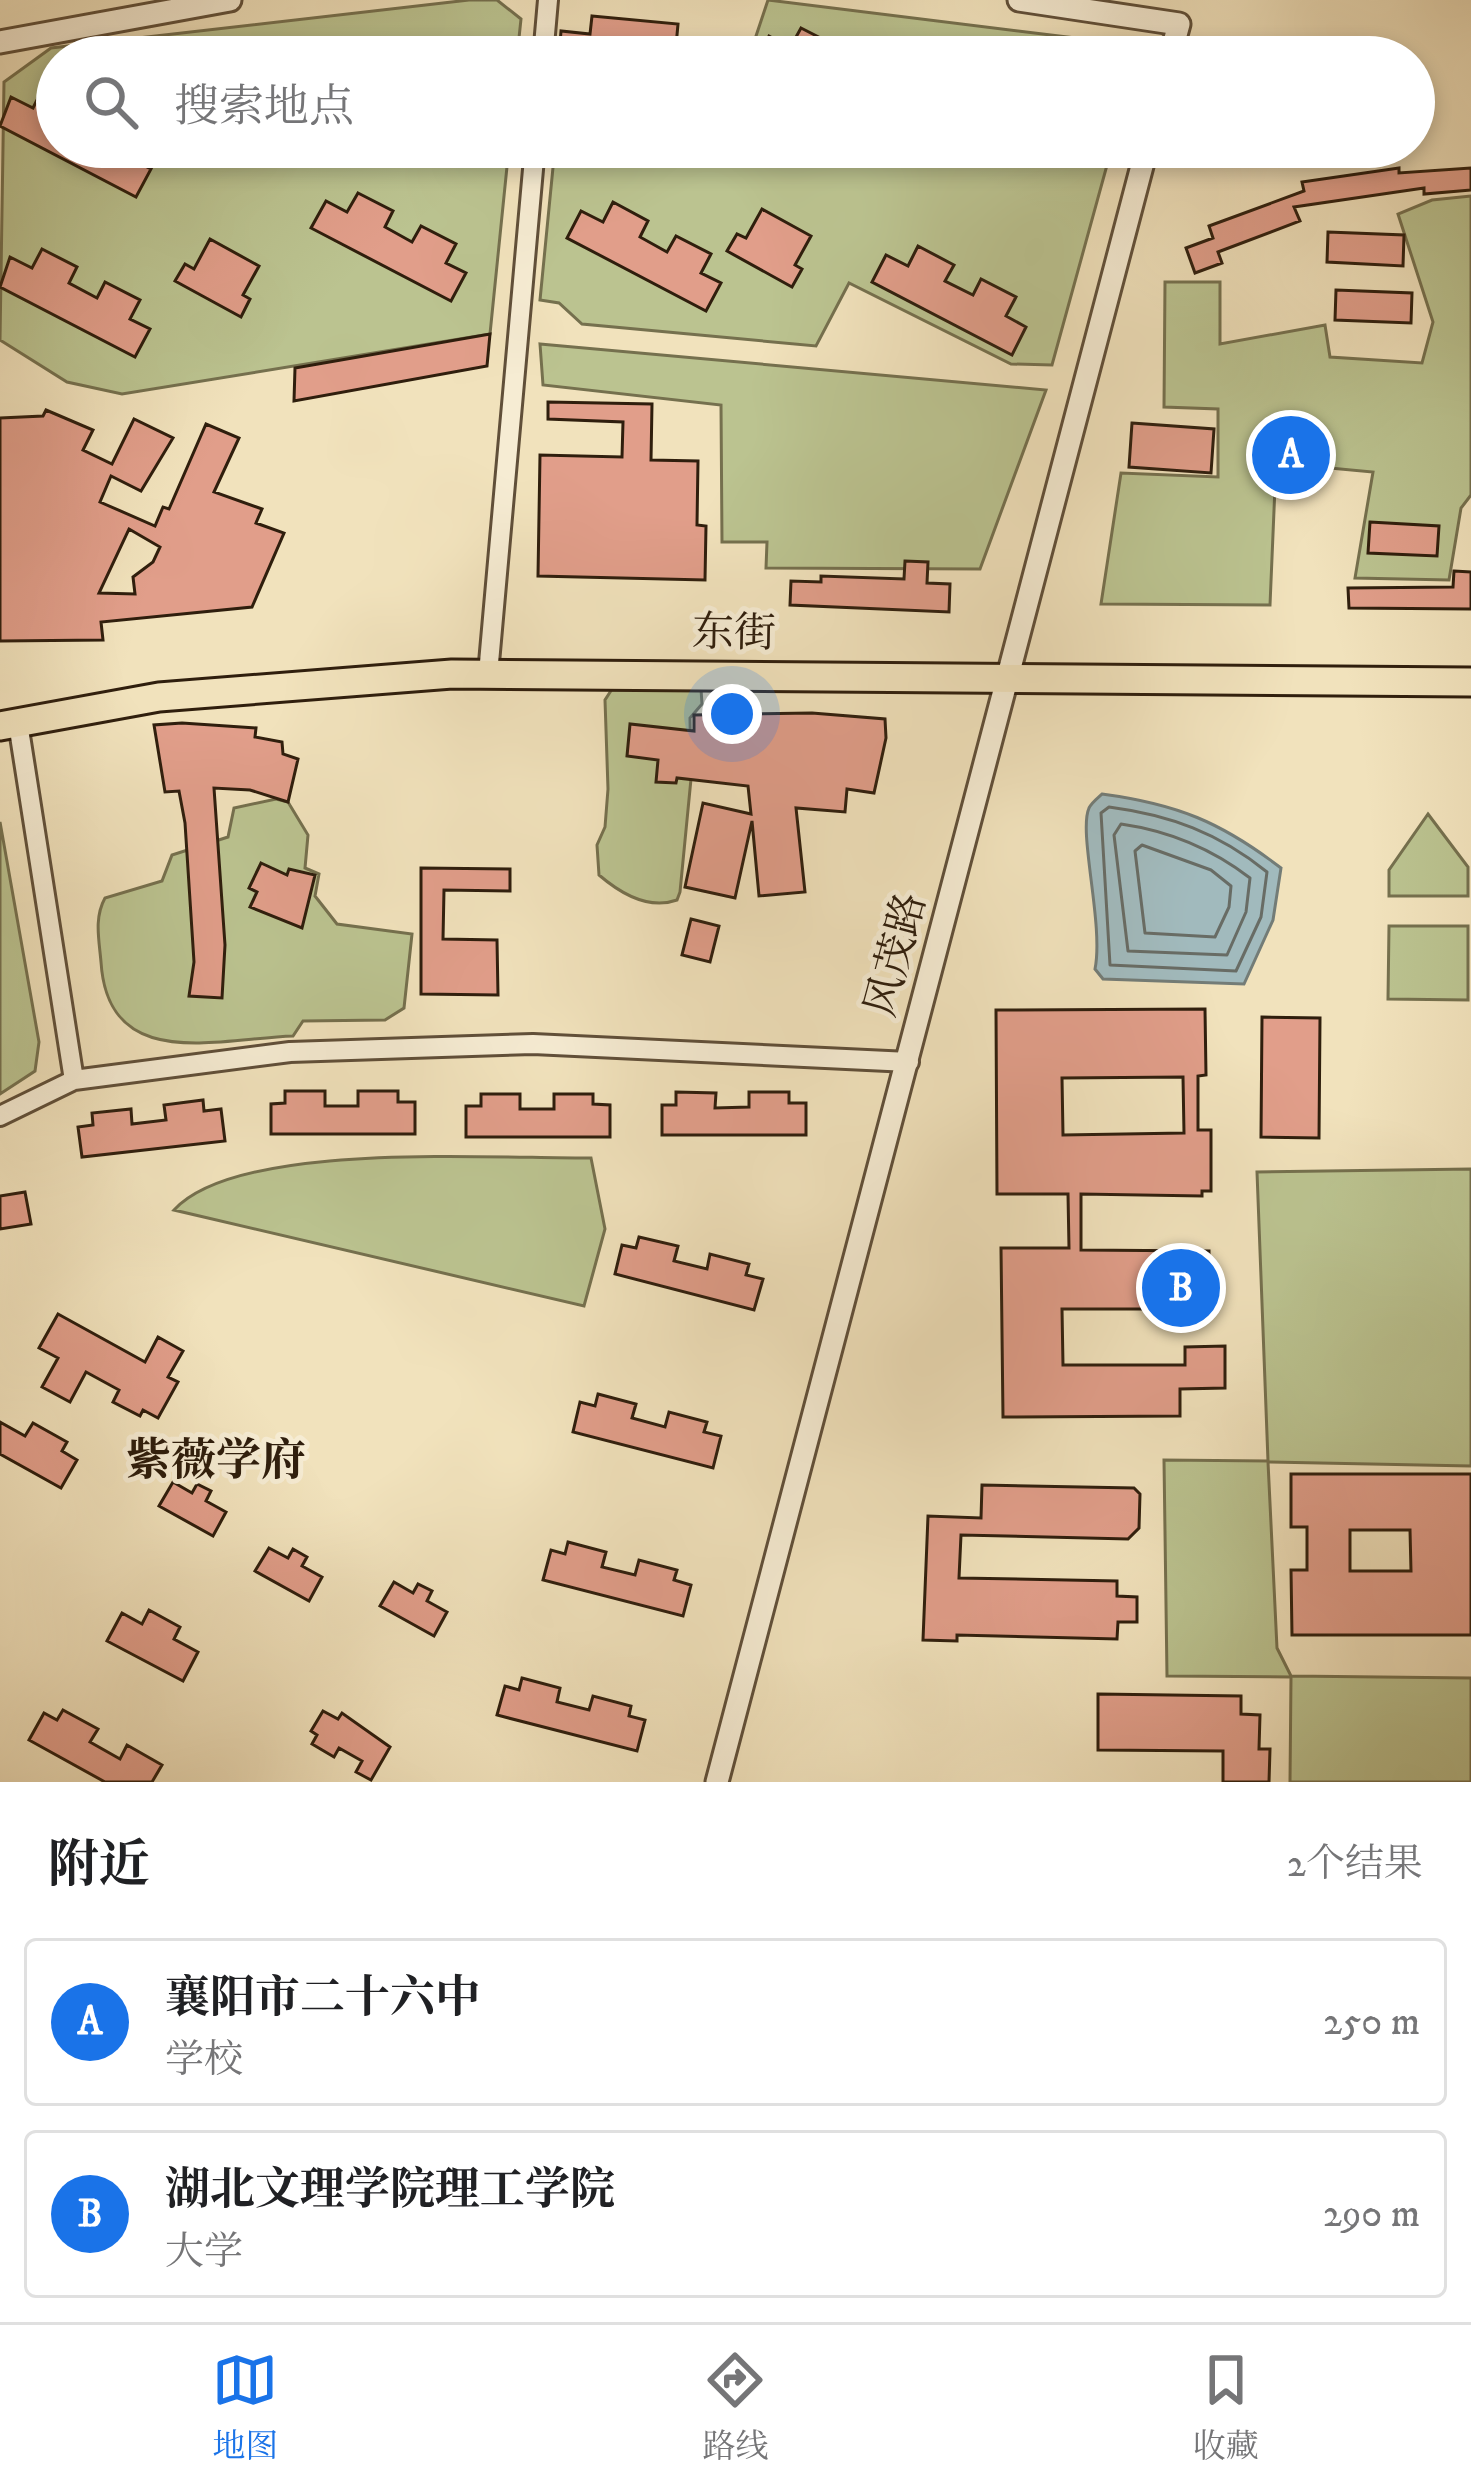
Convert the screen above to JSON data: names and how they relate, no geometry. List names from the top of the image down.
{
  "streets": {
    "main road": ["东街"],
    "street": ["风茂路"]
  },
  "crossings": [
    ["东街", "风茂路"]
  ],
  "districts": ["紫薇学府"],
  "page": {
    "search": "搜索地点",
    "pins": ["A", "B"],
    "heading": ["附近", "2个结果"],
    "list": [
      {
        "mark": "A",
        "name": "襄阳市二十六中",
        "note": "学校",
        "value": "250 m"
      },
      {
        "mark": "B",
        "name": "湖北文理学院理工学院",
        "note": "大学",
        "value": "290 m"
      }
    ],
    "nav": ["地图", "路线", "收藏"]
  }
}
